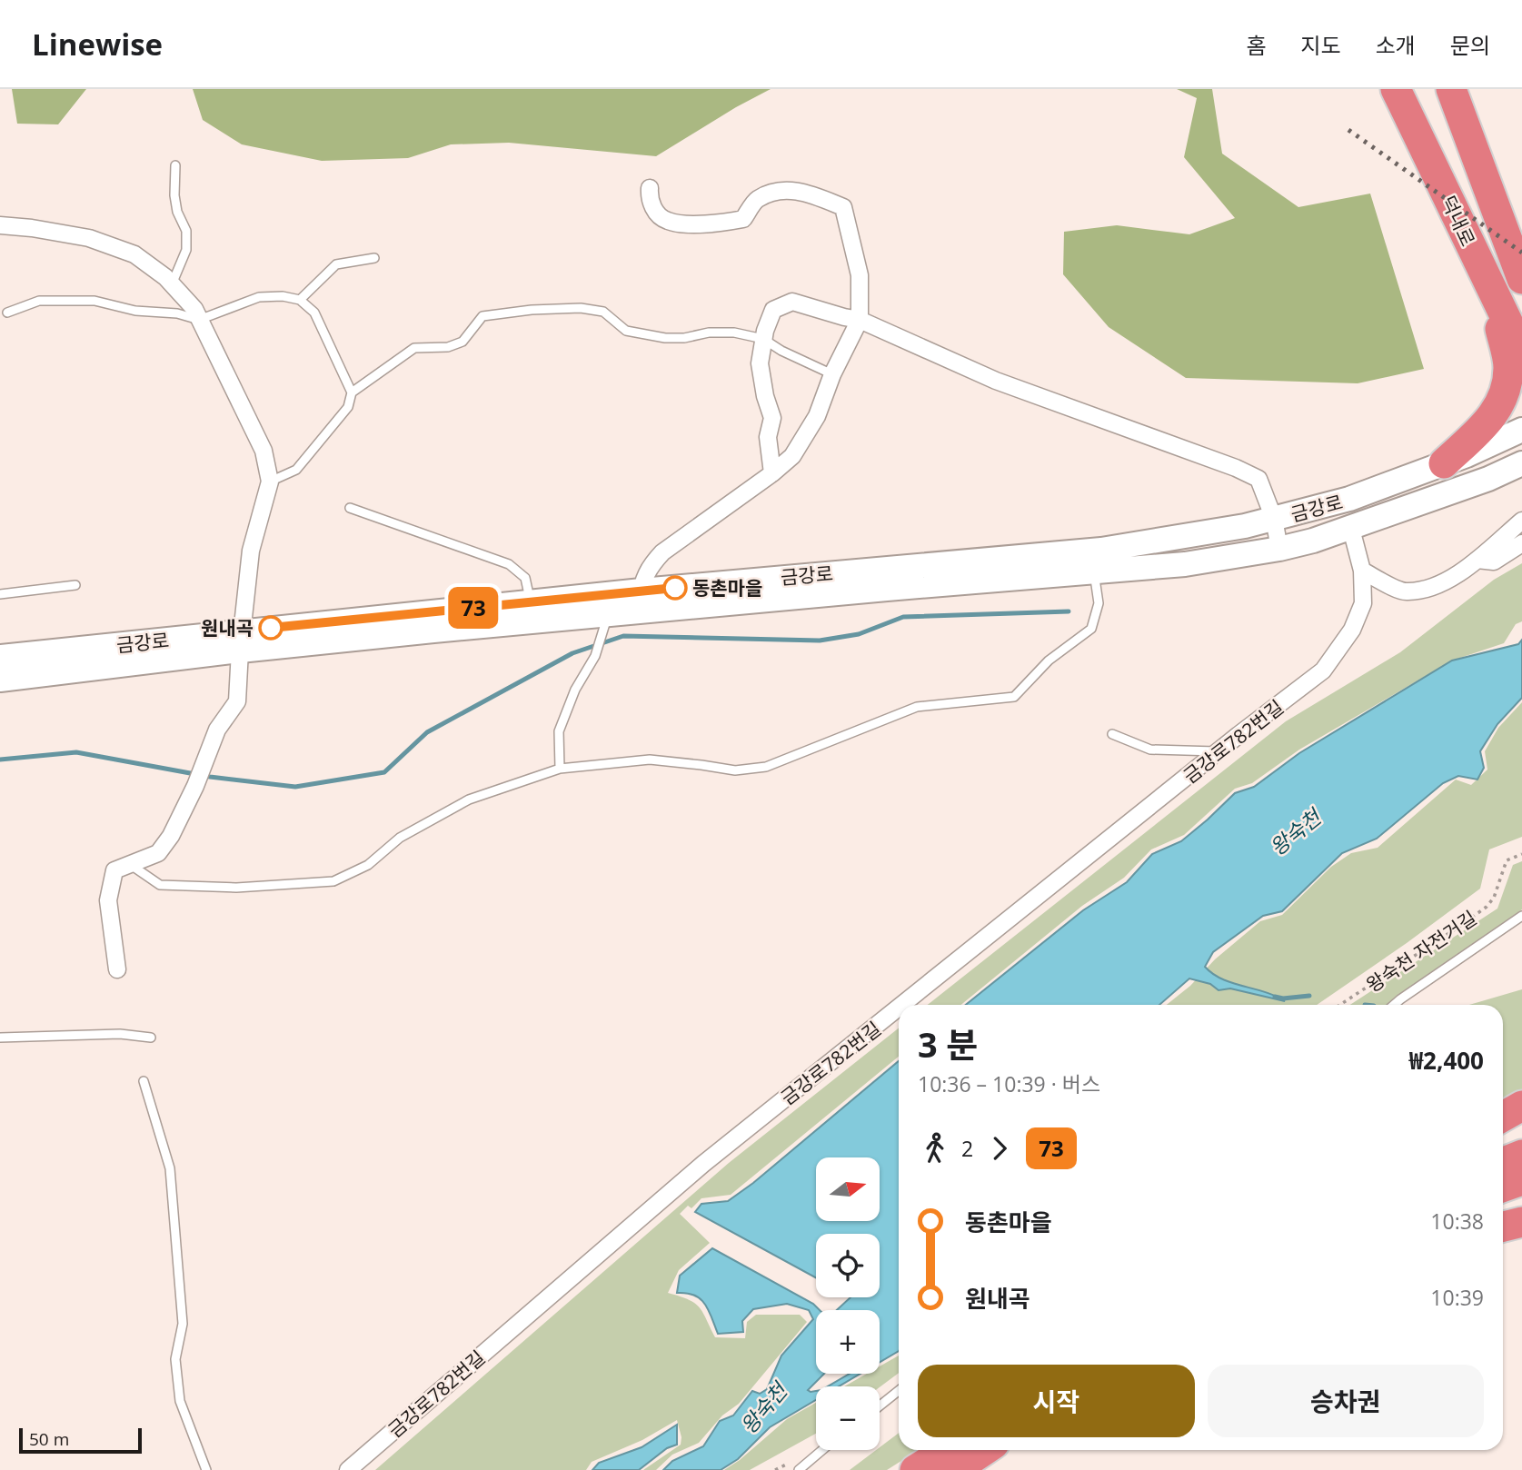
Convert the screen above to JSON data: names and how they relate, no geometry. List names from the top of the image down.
{
  "streets": {
    "highway": ["덕내로"],
    "street": ["금강로", "금강로782번길"],
    "path": ["왕숙천 자전거길"]
  },
  "crossings": [
    ["금강로", "금강로782번길"]
  ],
  "water": ["왕숙천"],
  "places": ["동촌마을", "원내곡"],
  "lines": ["bus line 73"],
  "scale_bar": "50 m",
  "north": "right",
  "page": {
    "header": "Linewise",
    "nav": [
      "홈",
      "지도",
      "소개",
      "문의"
    ],
    "on_map": "73",
    "heading": ["3 분", "10:36 – 10:39 · 버스", "₩2,400"],
    "legs": ["2", "73"],
    "map_buttons": ["+", "−"],
    "list": [
      {
        "name": "동촌마을",
        "value": "10:38"
      },
      {
        "name": "원내곡",
        "value": "10:39"
      }
    ],
    "buttons": ["시작", "승차권"],
    "scale": "50 m"
  }
}
